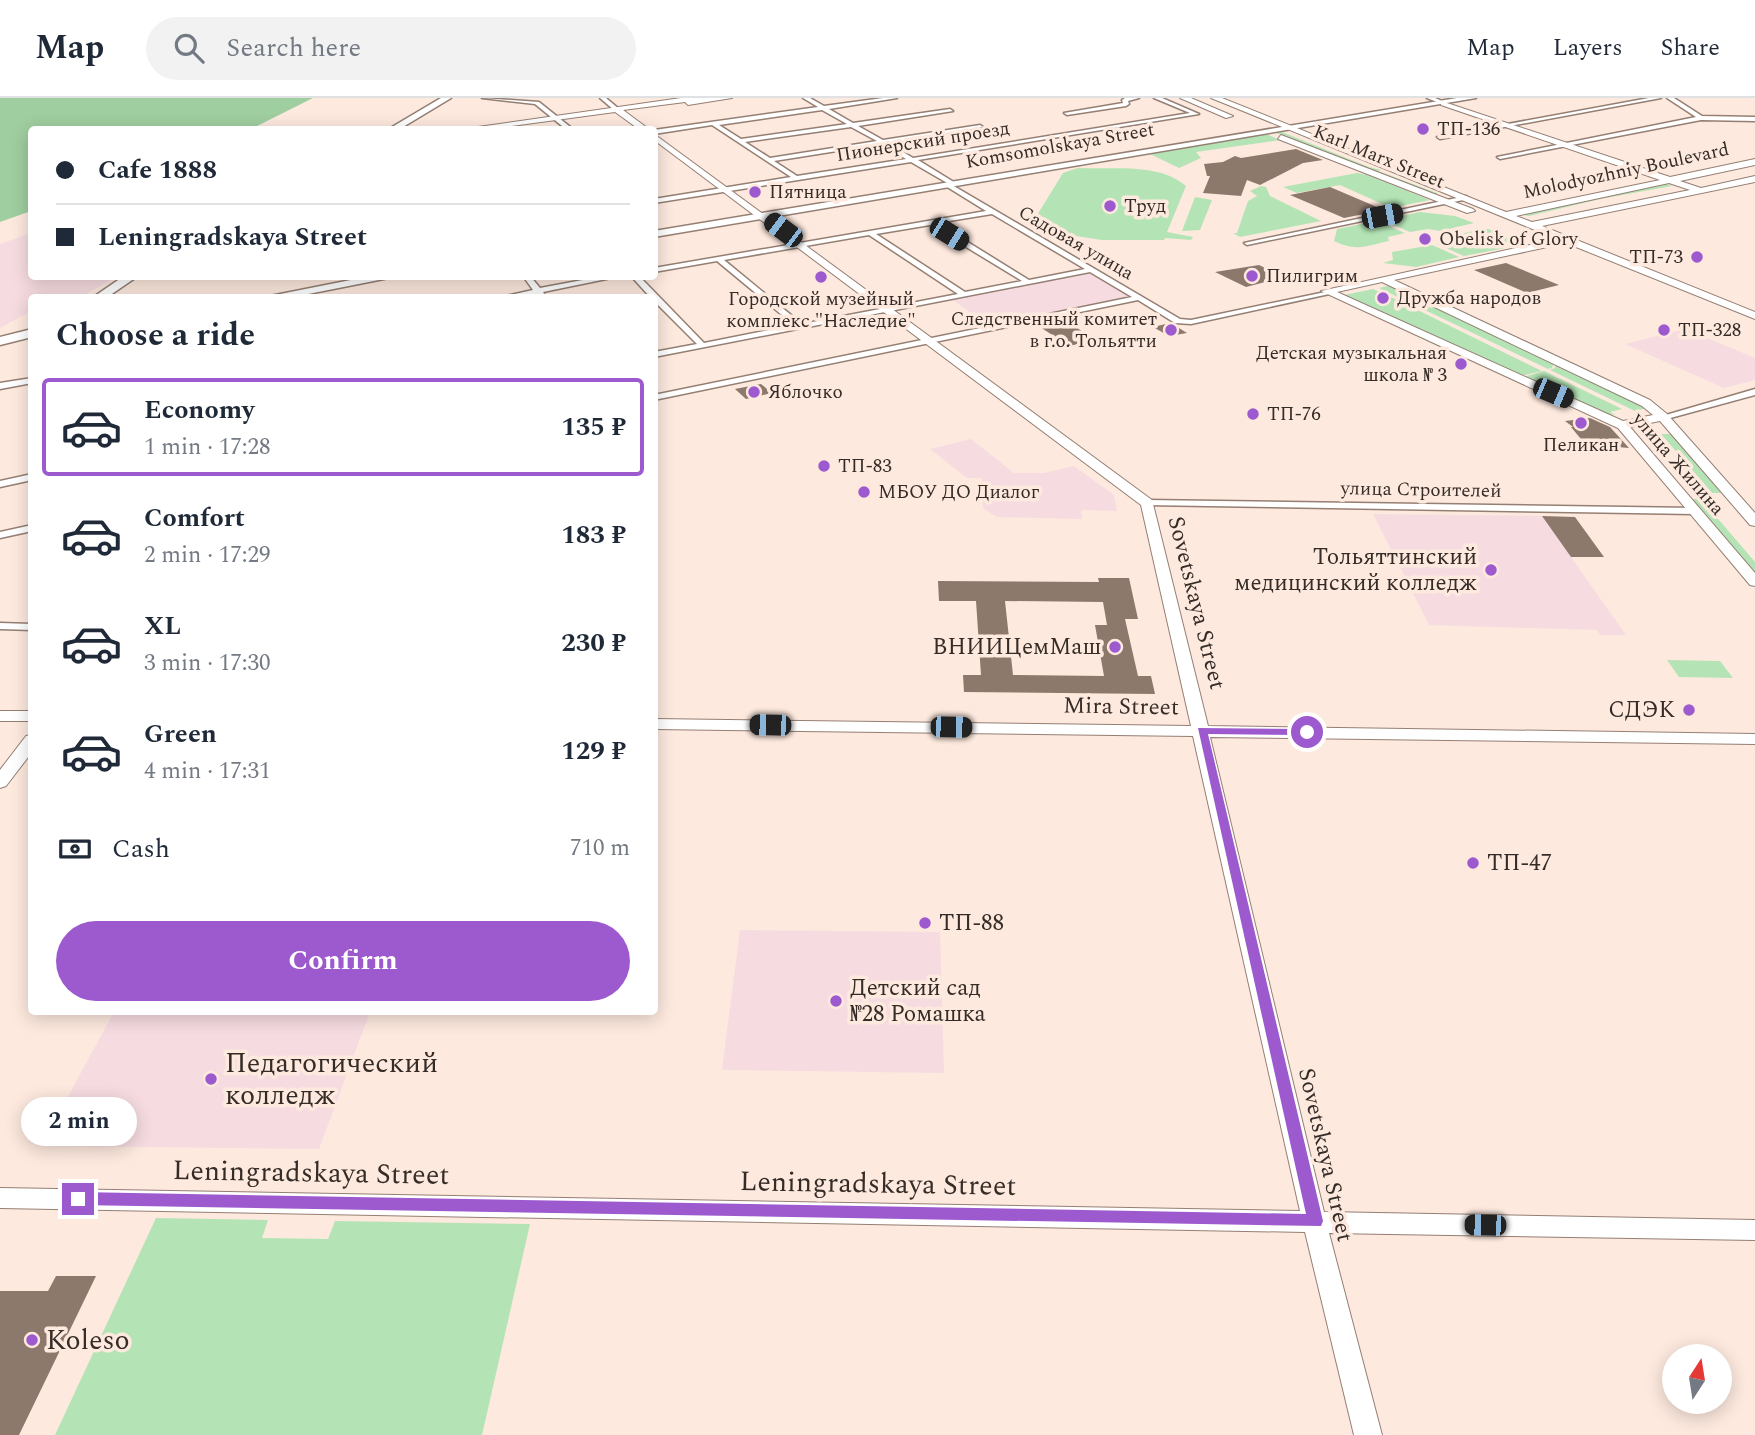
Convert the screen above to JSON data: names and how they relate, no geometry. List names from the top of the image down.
{
  "streets": {
    "main road": [
      "Komsomolskaya Street",
      "Karl Marx Street",
      "Molodyozhniy Boulevard",
      "улица Жилина",
      "Sovetskaya Street",
      "Mira Street",
      "Leningradskaya Street"
    ],
    "street": ["Пионерский проезд", "Садовая улица", "улица Строителей"]
  },
  "crossings": [
    ["Пионерский проезд", "Садовая улица"],
    ["Пионерский проезд", "Sovetskaya Street"],
    ["Komsomolskaya Street", "Karl Marx Street"],
    ["Komsomolskaya Street", "Садовая улица"],
    ["Komsomolskaya Street", "Sovetskaya Street"],
    ["Karl Marx Street", "Molodyozhniy Boulevard"],
    ["Садовая улица", "улица Жилина"],
    ["улица Жилина", "улица Строителей"],
    ["улица Строителей", "Sovetskaya Street"],
    ["Sovetskaya Street", "Mira Street"],
    ["Sovetskaya Street", "Leningradskaya Street"]
  ],
  "places": [
    "ТП-136",
    "Пятница",
    "Труд",
    "Obelisk of Glory",
    "ТП-73",
    "Пилигрим",
    "Городской музейный комплекс \"Наследие\"",
    "Дружба народов",
    "Следственный комитет в г.о. Тольятти",
    "ТП-328",
    "Детская музыкальная школа № 3",
    "Яблочко",
    "ТП-76",
    "Пеликан",
    "ТП-83",
    "МБОУ ДО Диалог",
    "Тольяттинский медицинский колледж",
    "ВНИИЦемМаш",
    "СДЭК",
    "ТП-47",
    "ТП-88",
    "Детский сад №28 Ромашка",
    "Педагогический колледж",
    "Koleso"
  ],
  "north": "top",
  "page": {
    "header": "Map",
    "search": "Search here",
    "nav": ["Map", "Layers", "Share"],
    "banner": ["Cafe 1888", "Leningradskaya Street"],
    "heading": "Choose a ride",
    "list": [
      {
        "name": "Economy",
        "note": "1 min · 17:28",
        "value": "135 ₽"
      },
      {
        "name": "Comfort",
        "note": "2 min · 17:29",
        "value": "183 ₽"
      },
      {
        "name": "XL",
        "note": "3 min · 17:30",
        "value": "230 ₽"
      },
      {
        "name": "Green",
        "note": "4 min · 17:31",
        "value": "129 ₽"
      }
    ],
    "pay": ["Cash", "710 m"],
    "buttons": "Confirm",
    "bubble": "2 min"
  }
}
